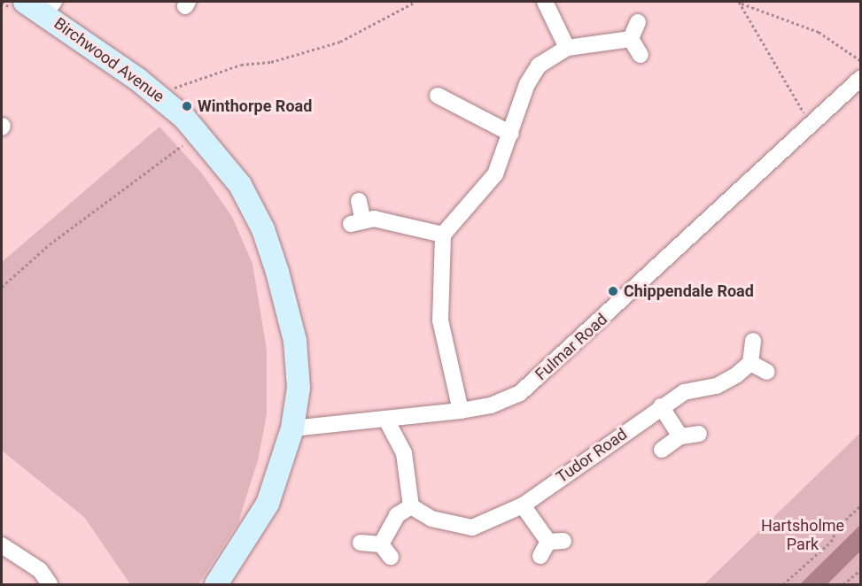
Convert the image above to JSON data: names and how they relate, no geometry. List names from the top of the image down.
{
  "streets": {
    "street": ["Birchwood Avenue", "Fulmar Road", "Tudor Road"]
  },
  "crossings": [
    ["Birchwood Avenue", "Fulmar Road"]
  ],
  "parks": ["Hartsholme Park"],
  "places": ["Winthorpe Road", "Chippendale Road"]
}
